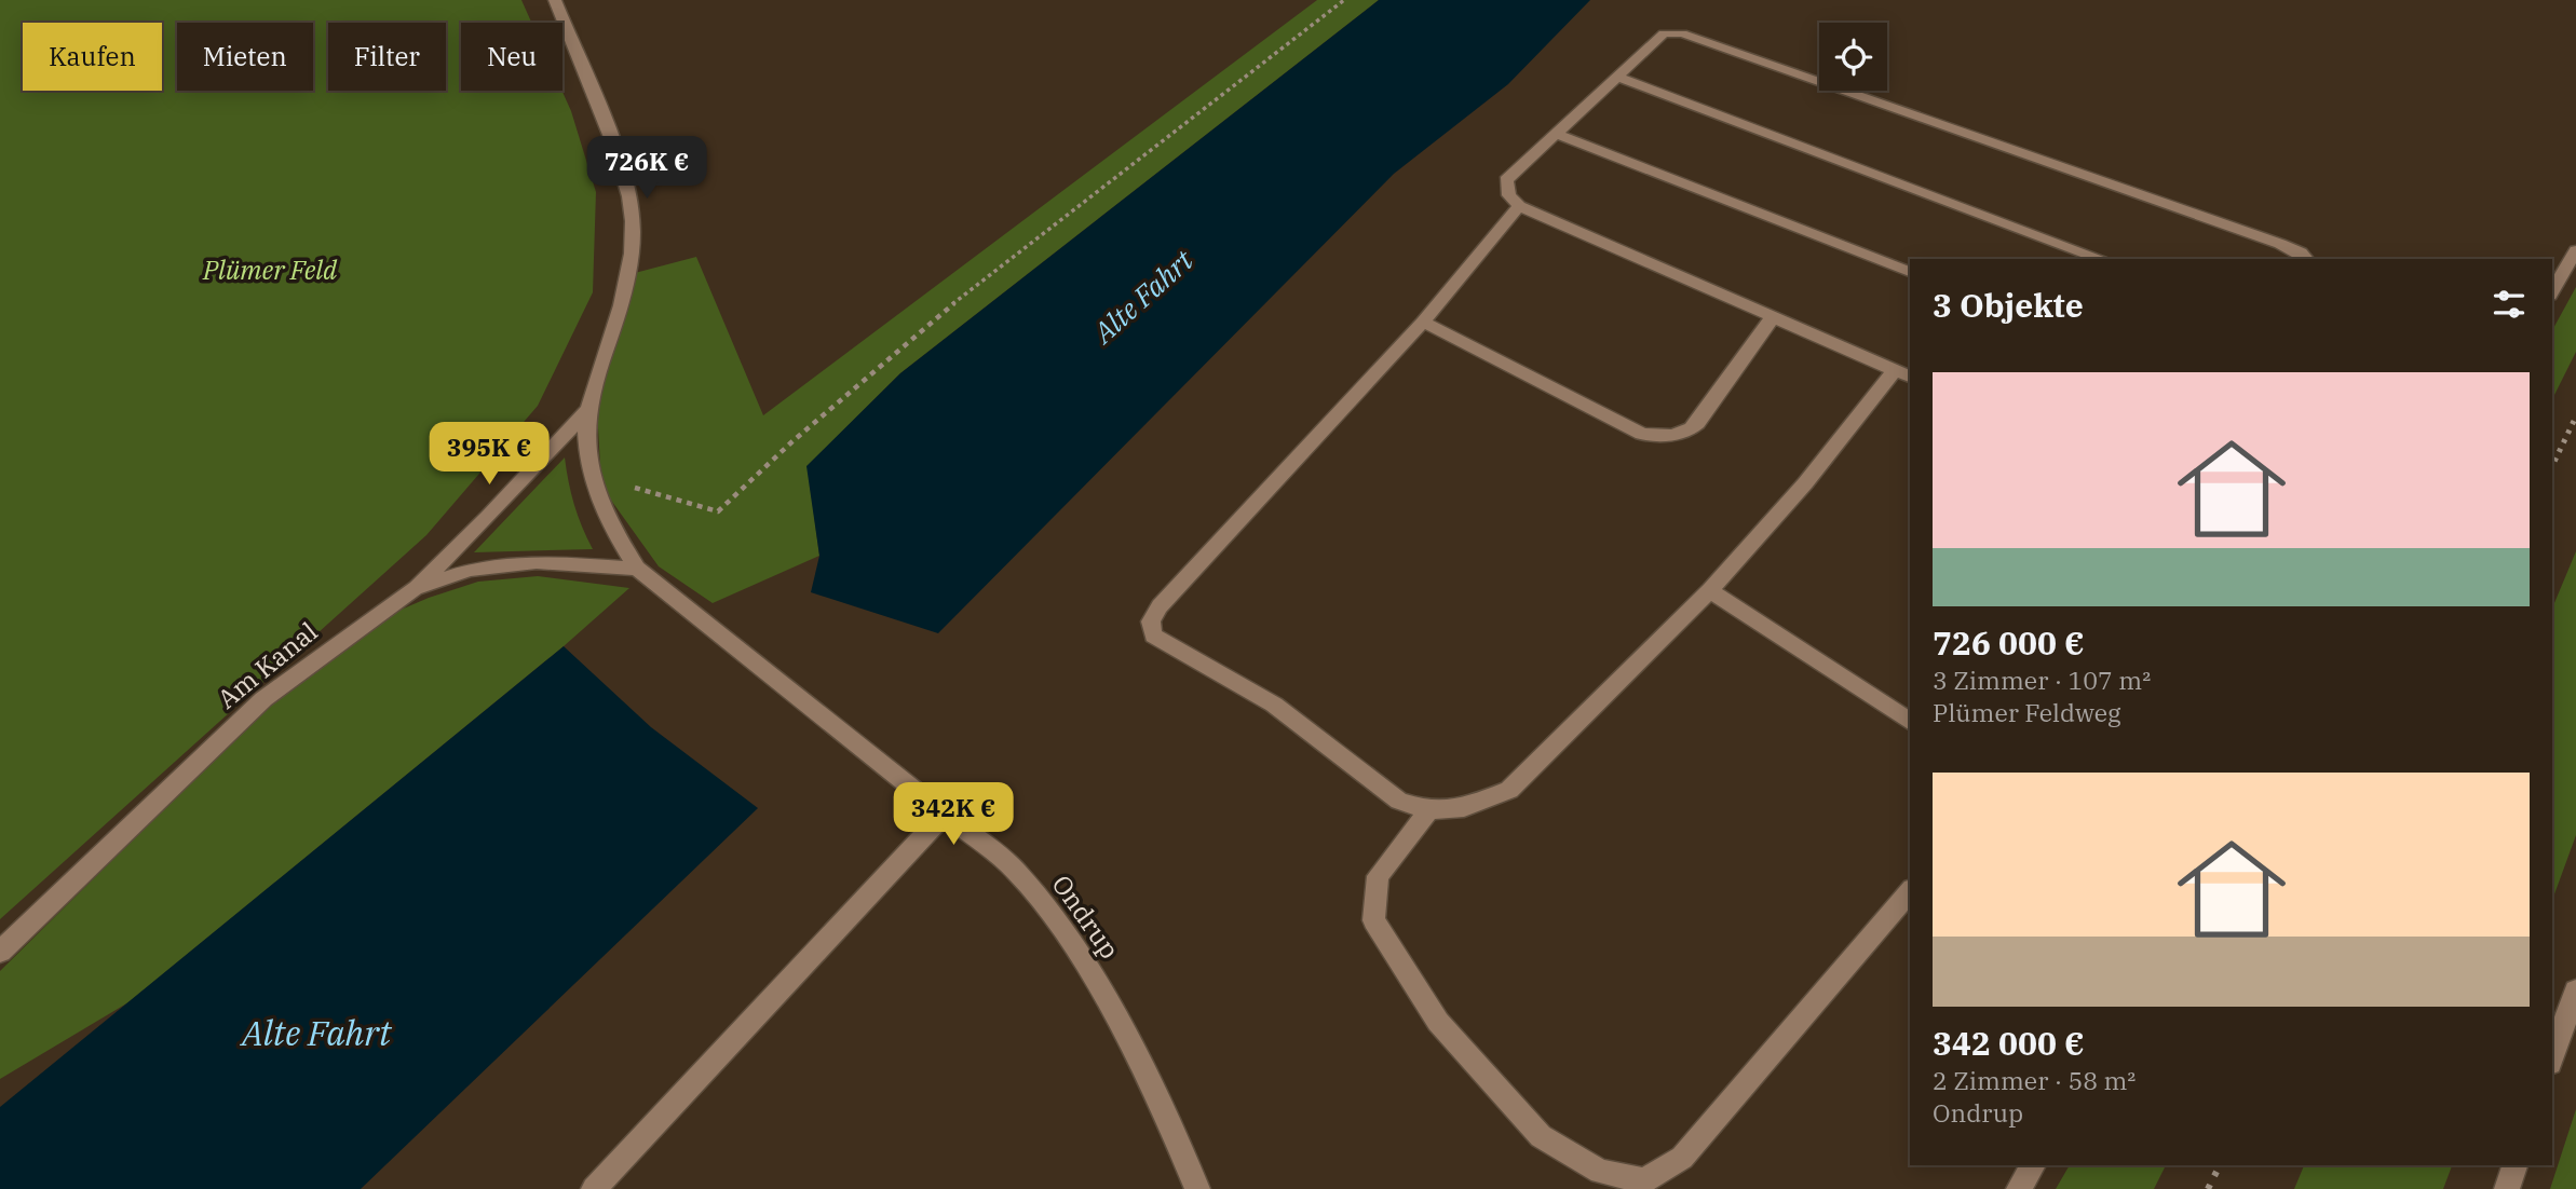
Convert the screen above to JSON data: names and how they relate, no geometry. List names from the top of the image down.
{
  "streets": {
    "street": ["Am Kanal", "Ondrup"]
  },
  "crossings": [
    ["Am Kanal", "Ondrup"]
  ],
  "water": ["Alte Fahrt"],
  "parks": ["Plümer Feld"],
  "page": {
    "chip": [
      "Kaufen",
      "Mieten",
      "Filter",
      "Neu"
    ],
    "price": ["726K €", "395K €", "342K €"],
    "heading": "3 Objekte",
    "list": [
      {
        "name": "726 000 €",
        "note": "3 Zimmer · 107 m² · Plümer Feldweg"
      },
      {
        "name": "342 000 €",
        "note": "2 Zimmer · 58 m² · Ondrup"
      }
    ]
  }
}
